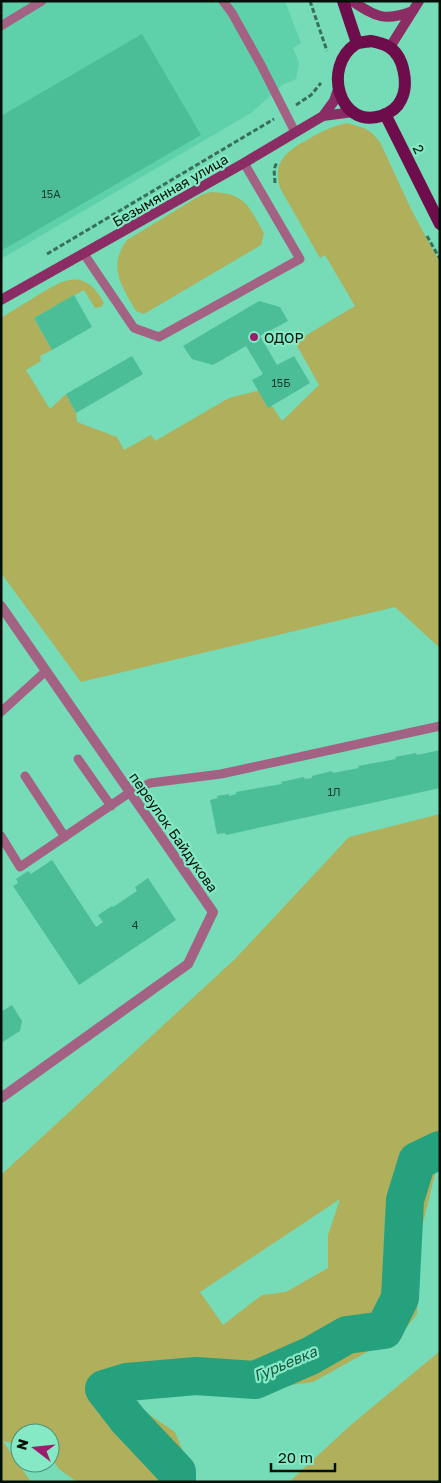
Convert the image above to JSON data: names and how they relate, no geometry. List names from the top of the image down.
{
  "streets": {
    "main road": ["2", "Безымянная улица"],
    "street": ["переулок Байдукова"]
  },
  "crossings": [
    ["2", "Безымянная улица"]
  ],
  "water": ["Гурьевка"],
  "places": ["ОДОР"],
  "house_numbers": [
    "15А",
    "15Б",
    "1Л",
    "4"
  ],
  "scale_bar": "20 m",
  "north": "left"
}
